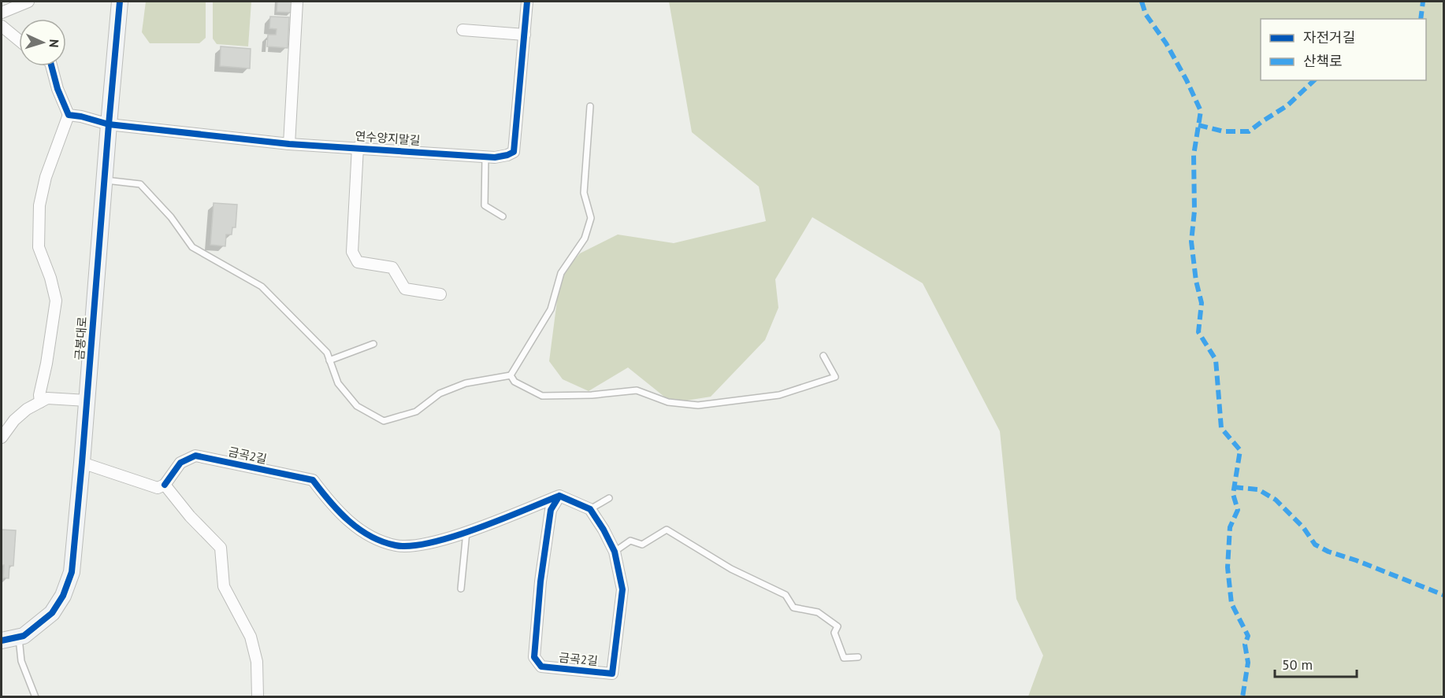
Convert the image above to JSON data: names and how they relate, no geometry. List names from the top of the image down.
{
  "streets": {
    "street": ["연수양지말길", "금봉대로", "금곡2길"]
  },
  "crossings": [
    ["연수양지말길", "금봉대로"]
  ],
  "legend": ["자전거길", "산책로"],
  "scale_bar": "50 m",
  "north": "right"
}
